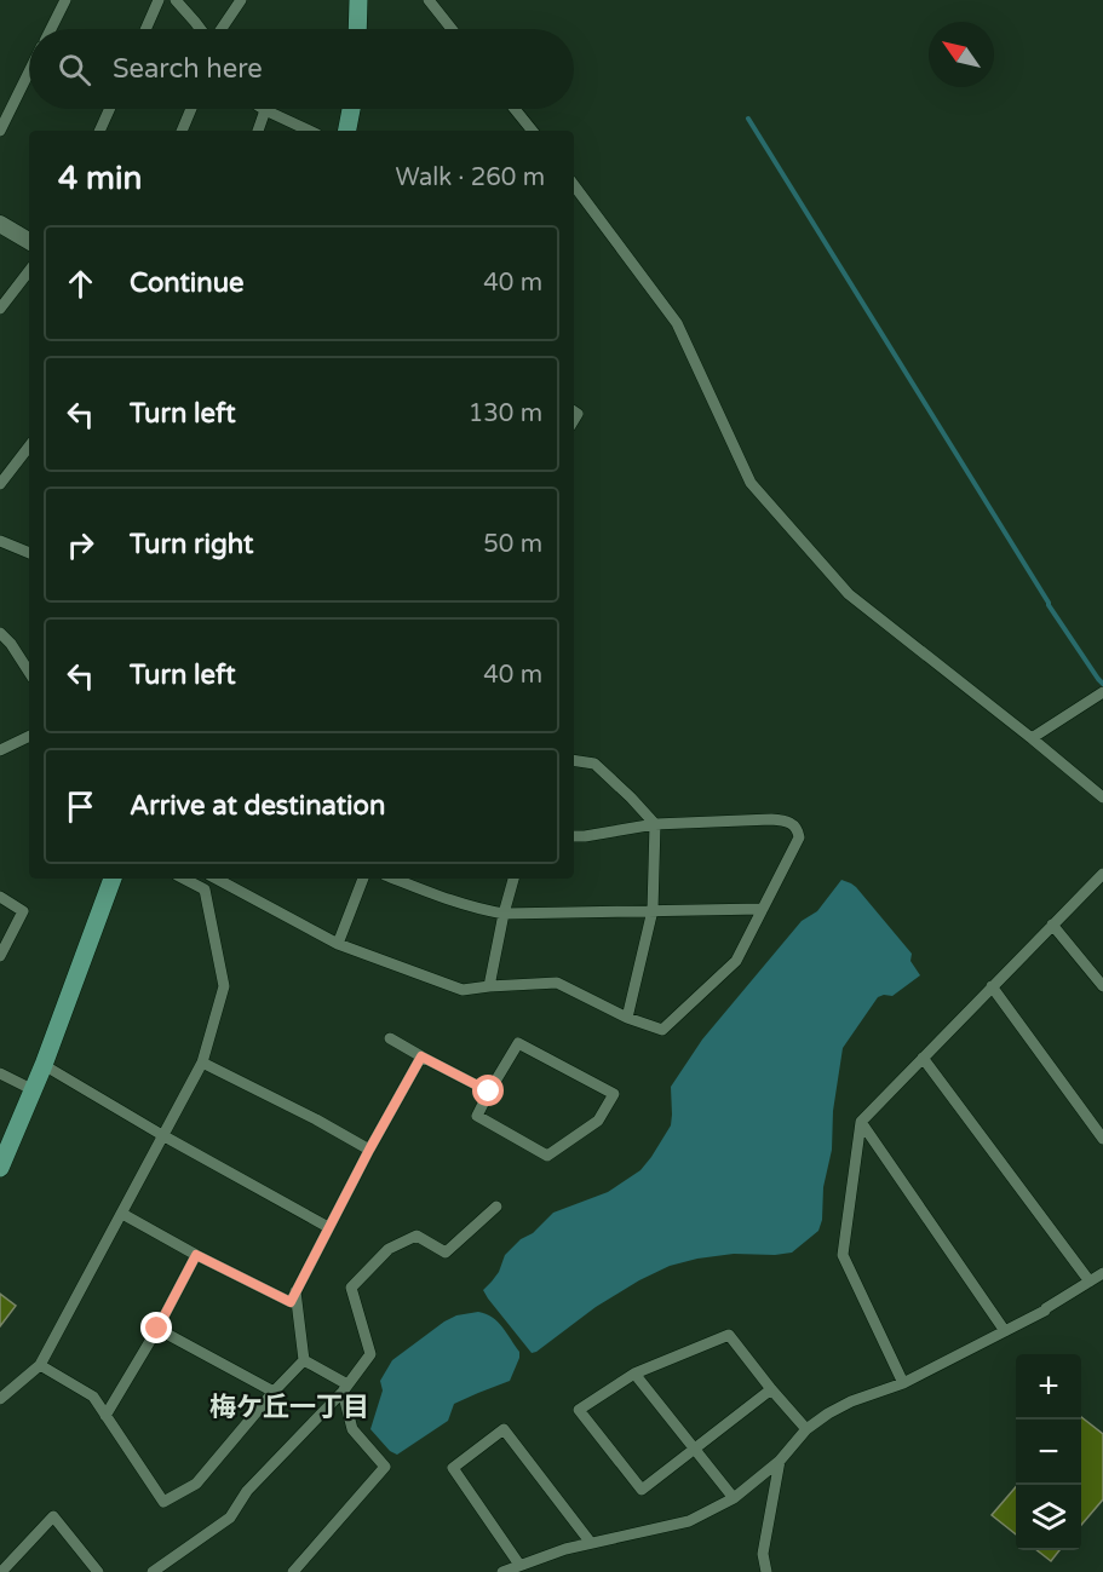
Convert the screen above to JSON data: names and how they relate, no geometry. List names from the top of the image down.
{
  "districts": ["梅ケ丘一丁目"],
  "north": "top left",
  "page": {
    "search": "Search here",
    "heading": ["4 min", "Walk · 260 m"],
    "list": [
      ["Continue", "40 m"],
      ["Turn left", "130 m"],
      ["Turn right", "50 m"],
      ["Turn left", "40 m"],
      "Arrive at destination"
    ],
    "map_buttons": ["+", "−"]
  }
}
